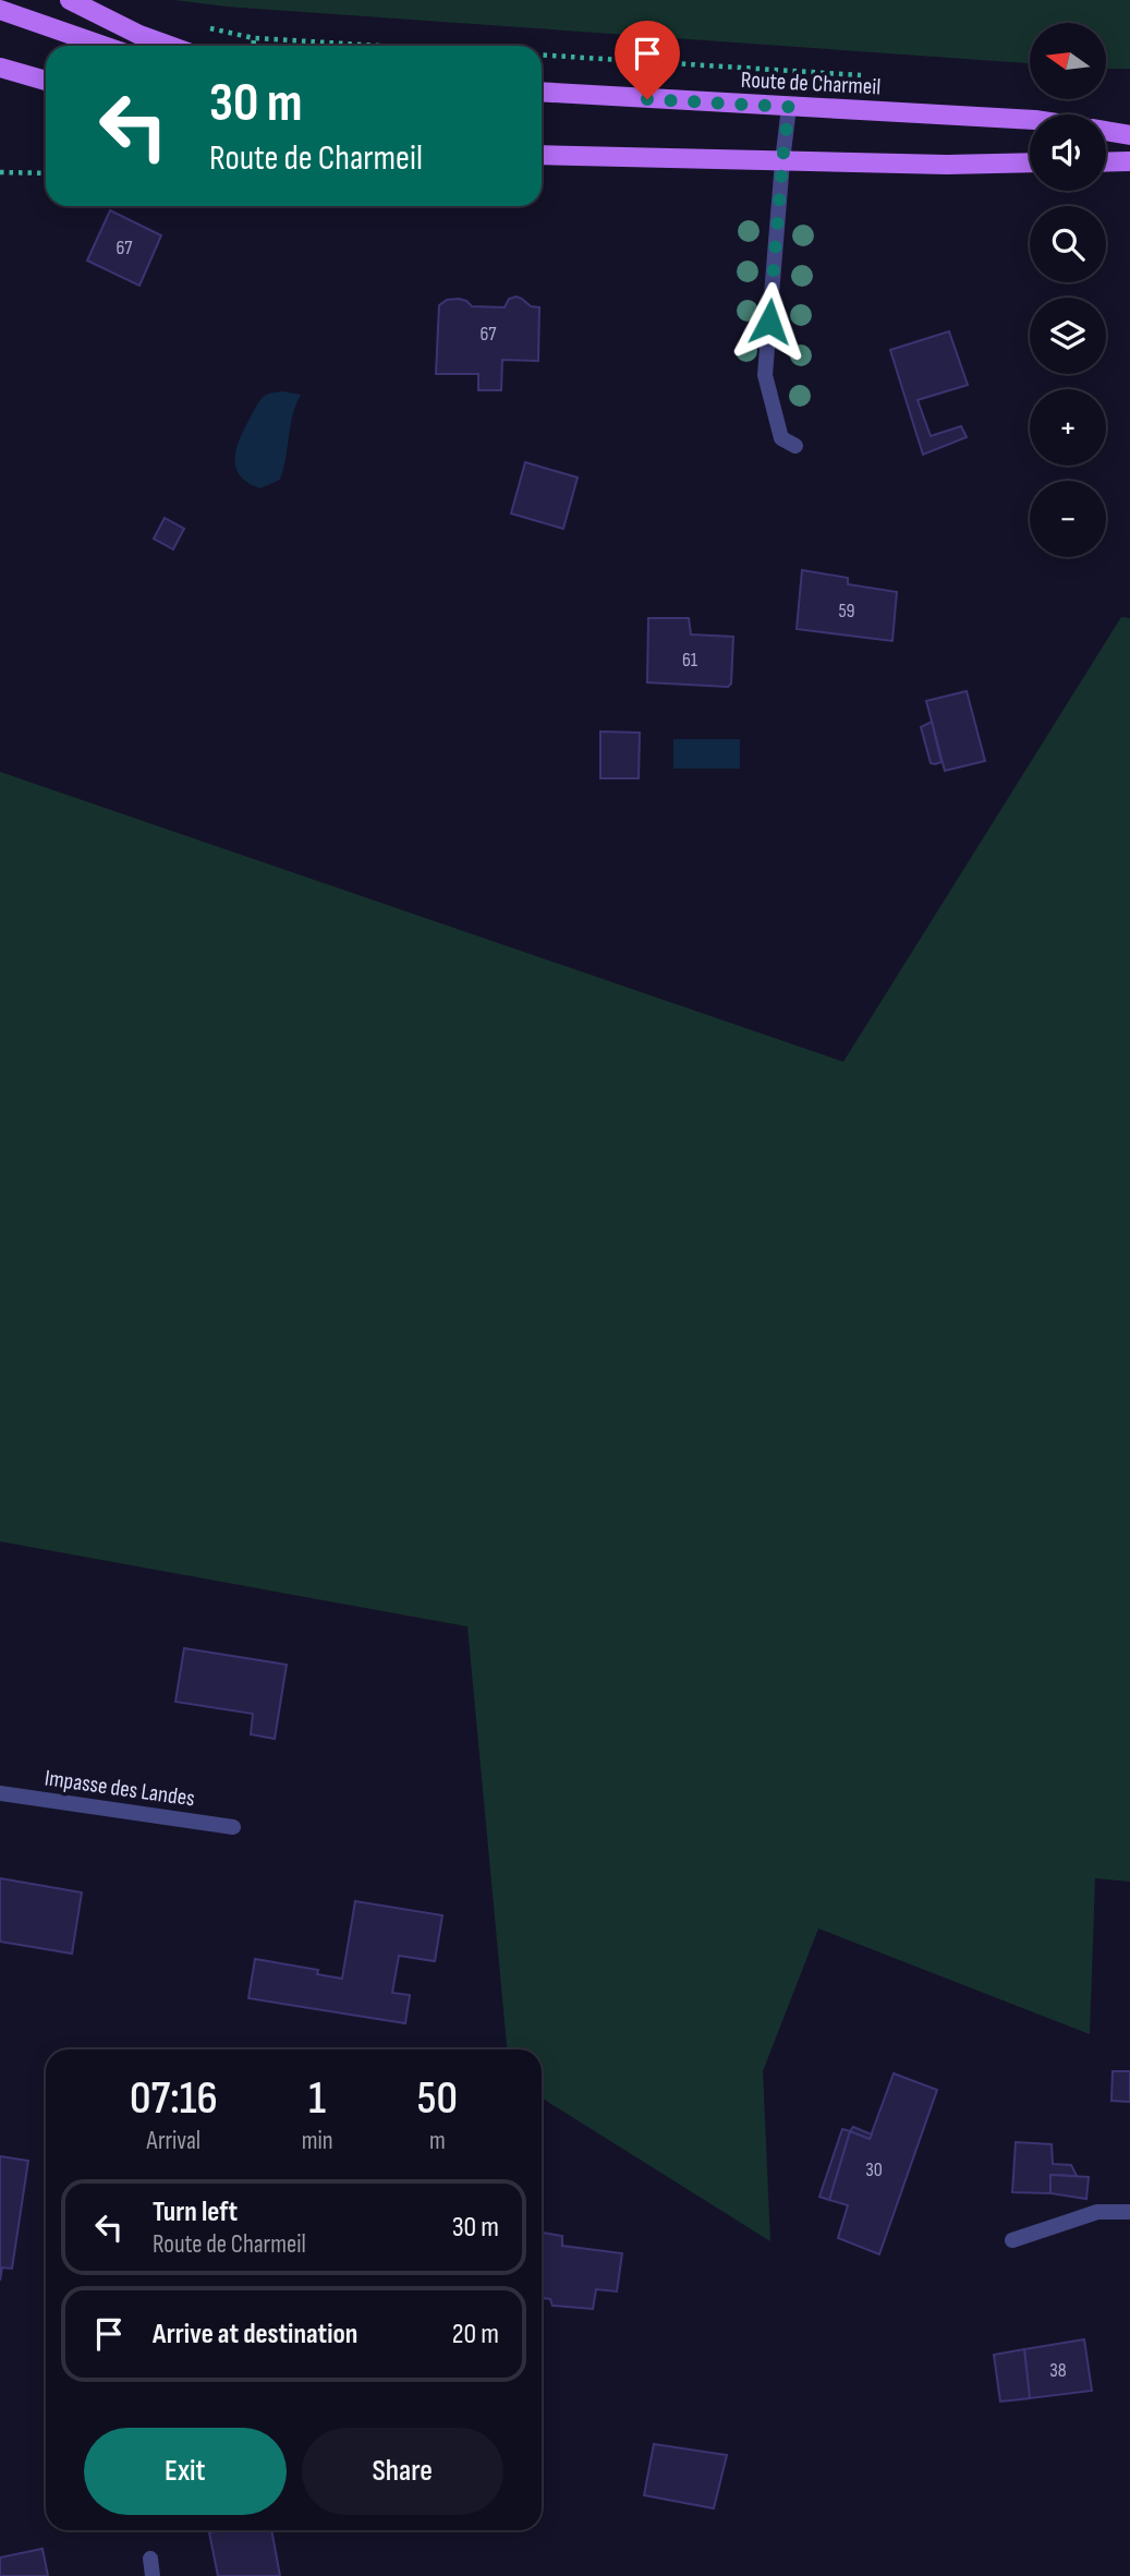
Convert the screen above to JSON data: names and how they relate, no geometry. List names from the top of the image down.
{
  "streets": {
    "main road": ["Route de Charmeil"],
    "street": ["Impasse des Landes"]
  },
  "house_numbers": [
    "67",
    "67",
    "59",
    "61",
    "30",
    "38"
  ],
  "north": "left",
  "page": {
    "map_buttons": ["+", "−"],
    "turn": ["30 m", "Route de Charmeil"],
    "eta": [
      "07:16",
      "Arrival",
      "1",
      "min",
      "50",
      "m"
    ],
    "list": [
      {
        "name": "Turn left",
        "note": "Route de Charmeil",
        "value": "30 m"
      },
      {
        "name": "Arrive at destination",
        "value": "20 m"
      }
    ],
    "buttons": ["Exit", "Share"]
  }
}
